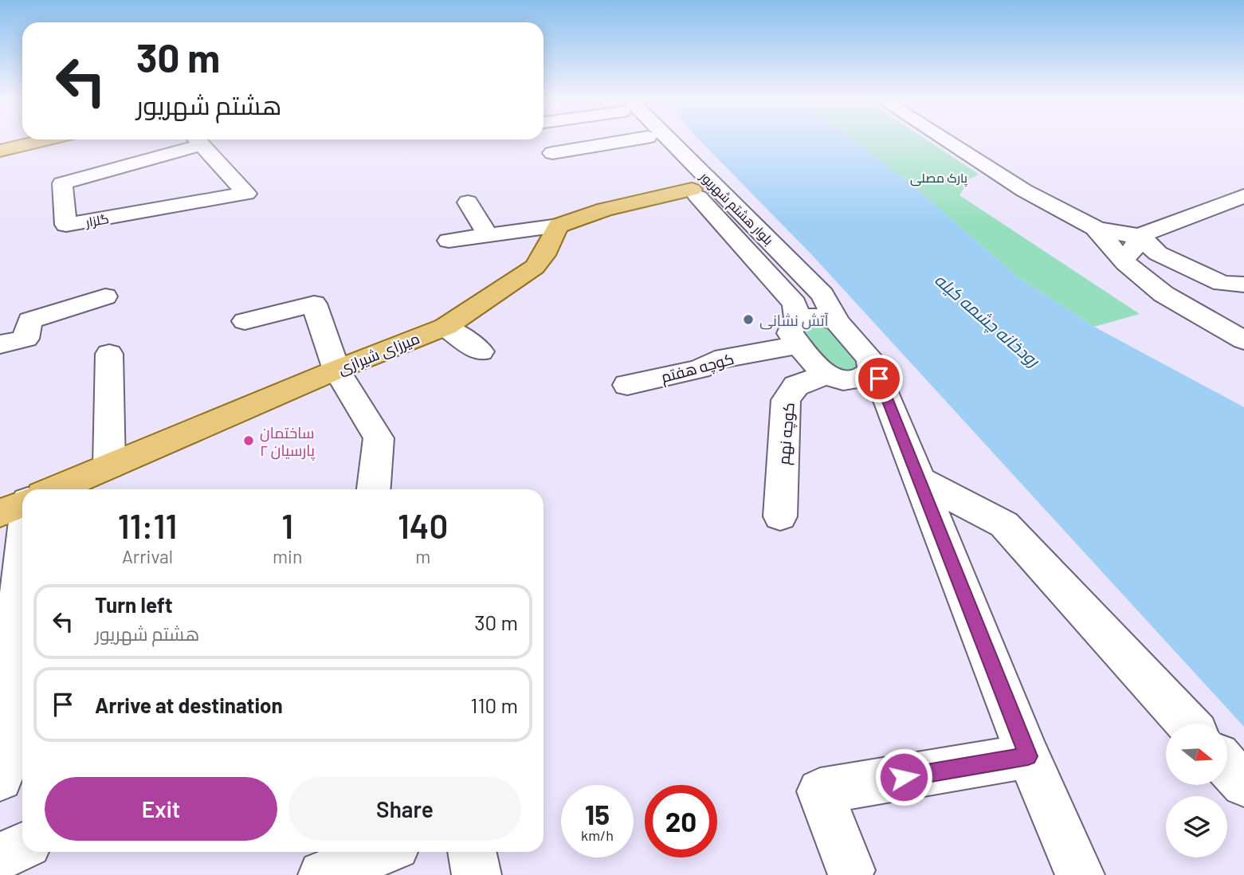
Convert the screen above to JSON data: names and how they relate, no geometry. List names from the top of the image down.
{
  "streets": {
    "main road": ["میرزای شیرازی"],
    "street": [
      "بلوار هشتم شهریور",
      "گلزار",
      "کوچه هفتم",
      "کوچه نهم"
    ]
  },
  "crossings": [
    ["بلوار هشتم شهریور", "کوچه هفتم"],
    ["بلوار هشتم شهریور", "کوچه نهم"]
  ],
  "water": ["رودخانه چشمه کیله"],
  "parks": ["پارک مصلی"],
  "places": ["آتش نشانی", "ساختمان پارسیان ۲"],
  "north": "right",
  "page": {
    "turn": ["30 m", "هشتم شهریور"],
    "eta": [
      "11:11",
      "Arrival",
      "1",
      "min",
      "140",
      "m"
    ],
    "list": [
      {
        "name": "Turn left",
        "note": "هشتم شهریور",
        "value": "30 m"
      },
      {
        "name": "Arrive at destination",
        "value": "110 m"
      }
    ],
    "buttons": ["Exit", "Share"],
    "speed": "15 km/h",
    "limit": "20"
  }
}
